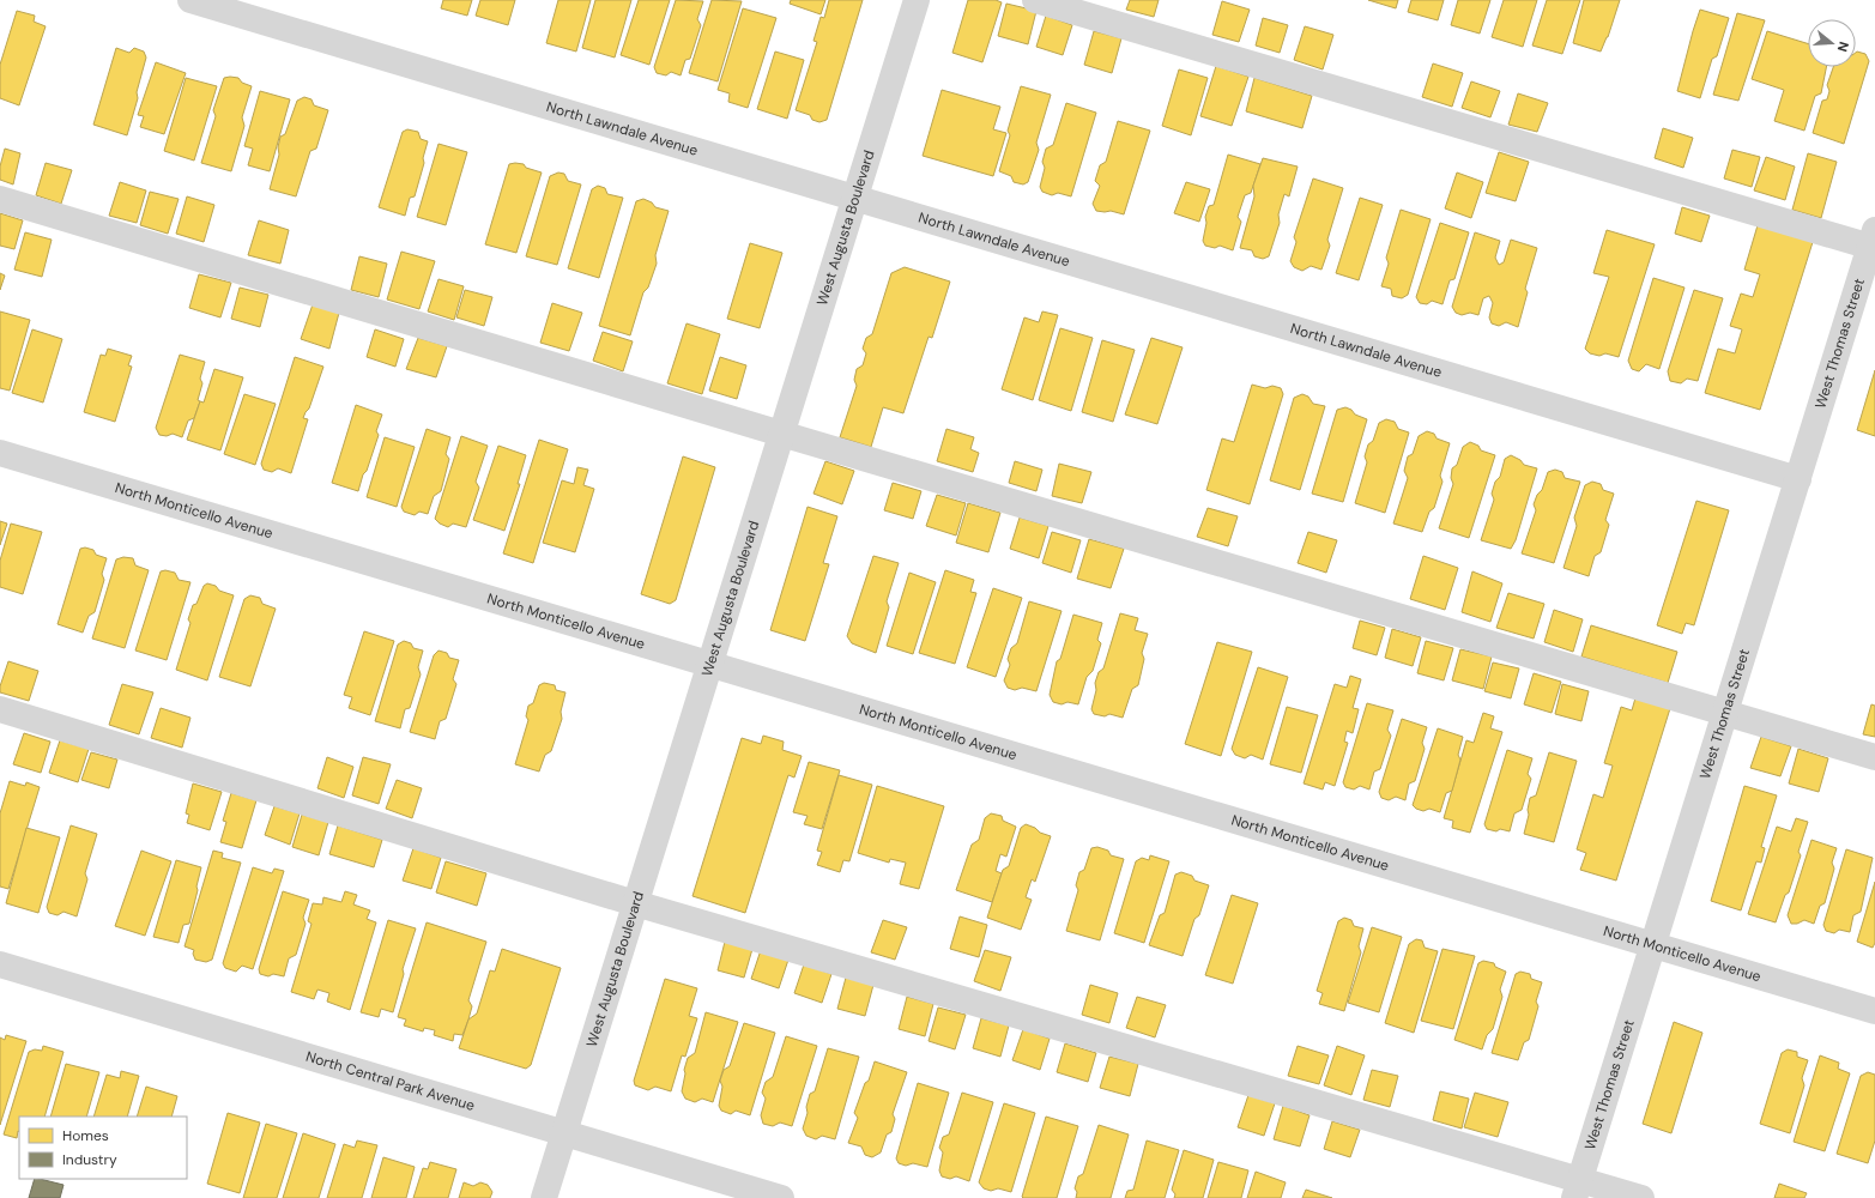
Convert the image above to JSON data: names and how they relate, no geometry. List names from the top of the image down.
{
  "streets": {
    "street": [
      "North Lawndale Avenue",
      "West Augusta Boulevard",
      "West Thomas Street",
      "North Monticello Avenue",
      "North Central Park Avenue"
    ]
  },
  "crossings": [
    ["North Lawndale Avenue", "West Augusta Boulevard"],
    ["North Lawndale Avenue", "West Thomas Street"],
    ["West Augusta Boulevard", "North Monticello Avenue"],
    ["West Augusta Boulevard", "North Central Park Avenue"],
    ["West Thomas Street", "North Monticello Avenue"]
  ],
  "legend": ["Homes", "Industry"],
  "north": "right"
}
